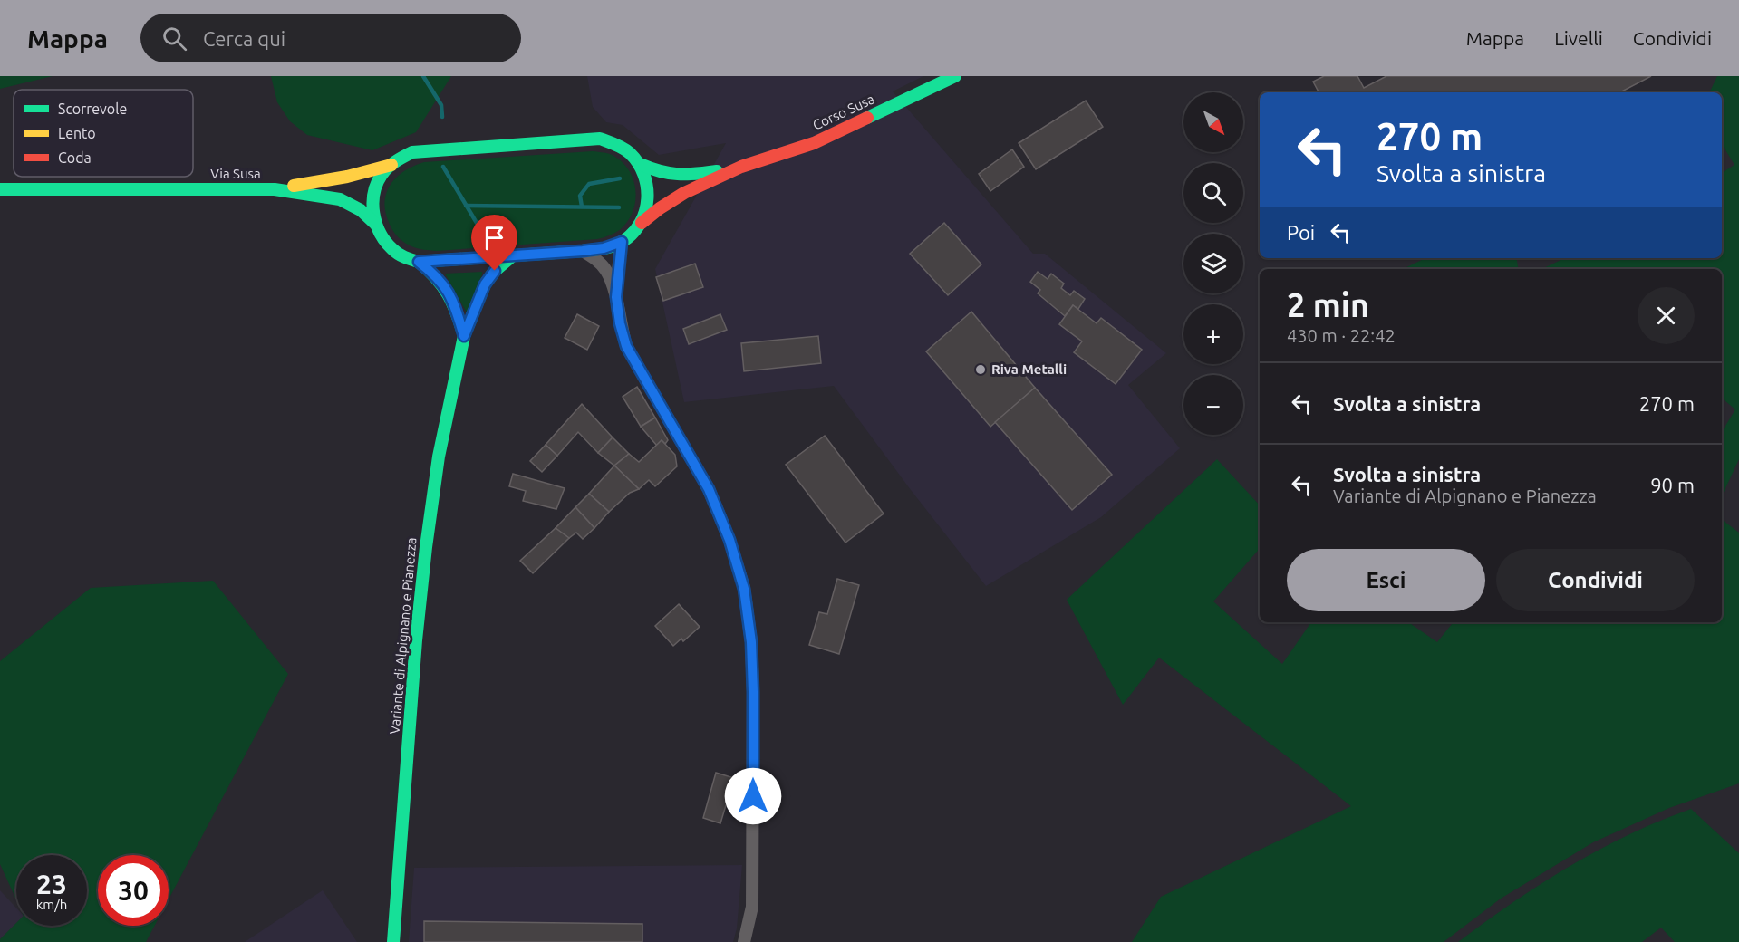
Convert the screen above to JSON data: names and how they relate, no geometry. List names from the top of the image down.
{
  "streets": {
    "main road": ["Corso Susa", "Via Susa", "Variante di Alpignano e Pianezza"]
  },
  "places": ["Riva Metalli"],
  "legend": ["Scorrevole", "Lento", "Coda"],
  "north": "bottom right",
  "page": {
    "header": "Mappa",
    "search": "Cerca qui",
    "nav": ["Mappa", "Livelli", "Condividi"],
    "map_buttons": ["+", "−"],
    "turn": ["270 m", "Svolta a sinistra"],
    "then": "Poi",
    "heading": ["2 min", "430 m · 22:42"],
    "list": [
      {
        "name": "Svolta a sinistra",
        "value": "270 m"
      },
      {
        "name": "Svolta a sinistra",
        "note": "Variante di Alpignano e Pianezza",
        "value": "90 m"
      }
    ],
    "buttons": ["Esci", "Condividi"],
    "speed": "23 km/h",
    "limit": "30"
  }
}
